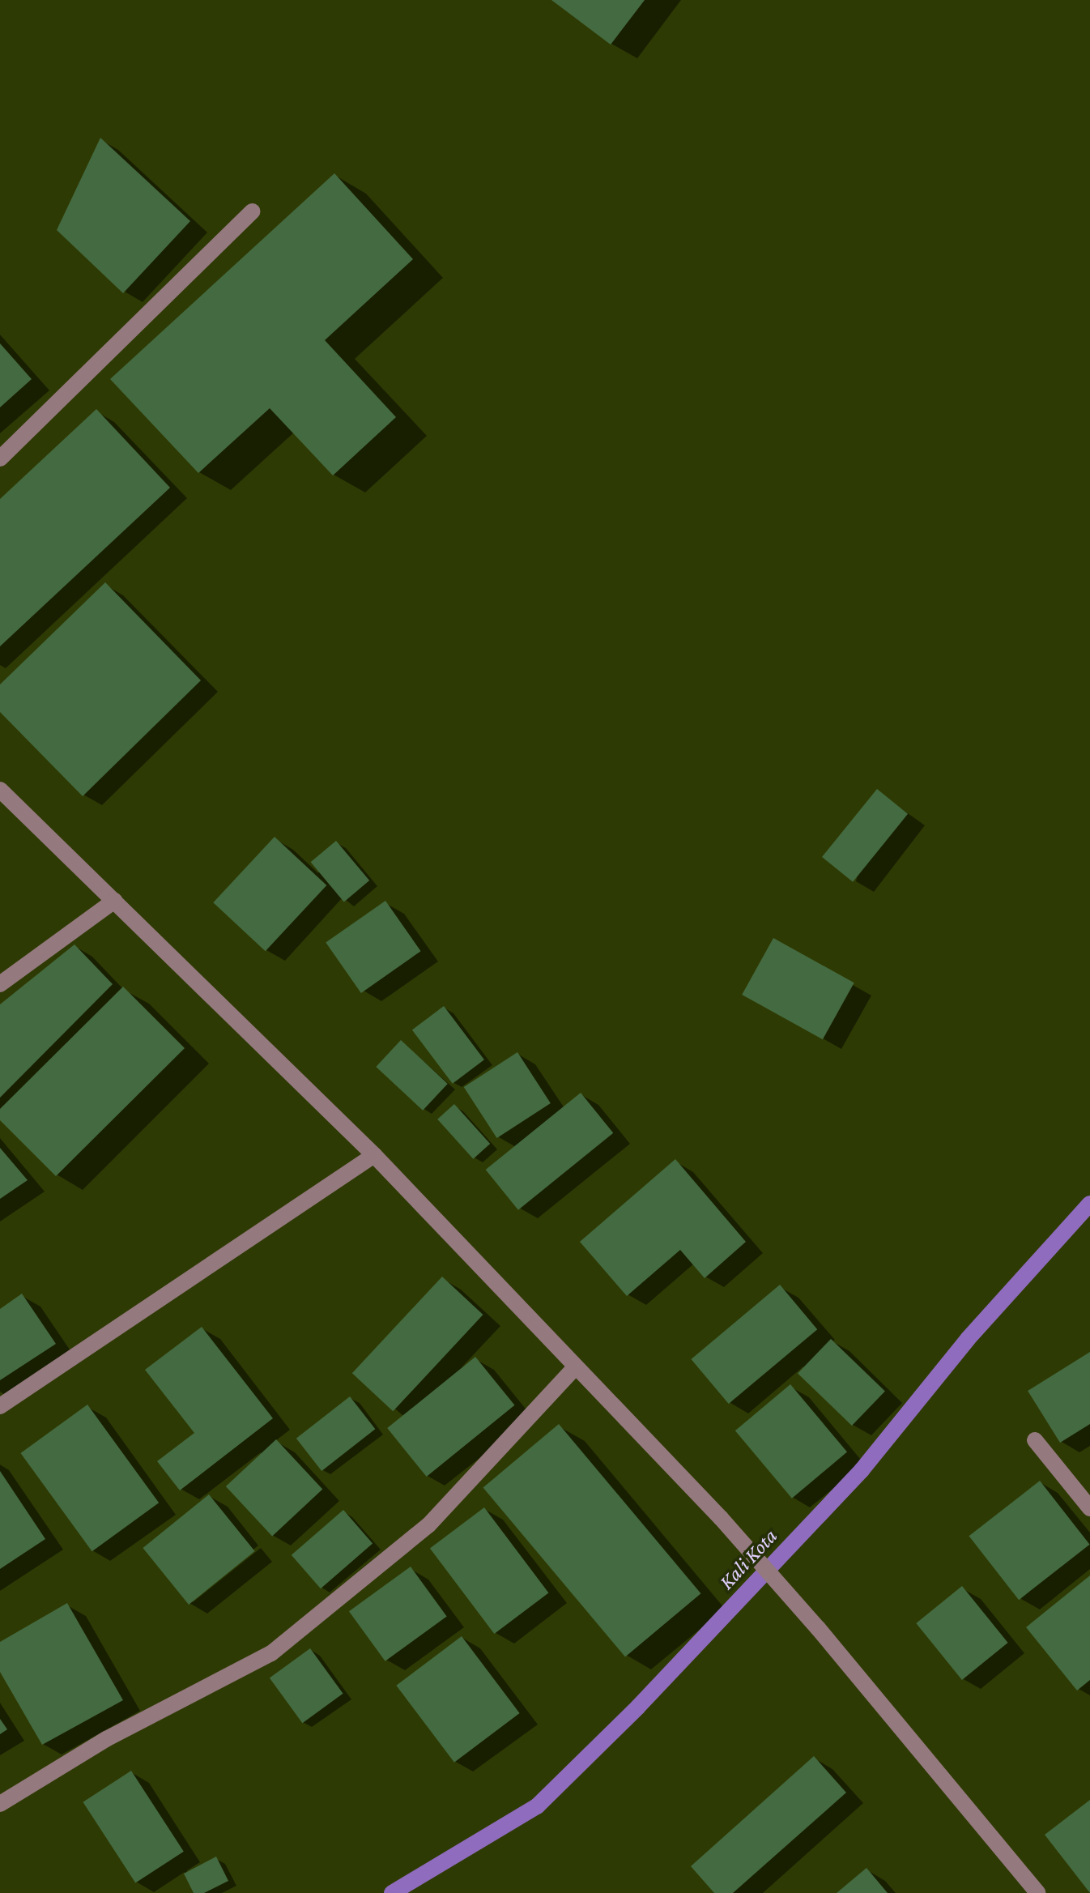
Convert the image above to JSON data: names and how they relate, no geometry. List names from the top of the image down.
{
  "water": ["Kali Kota"]
}
